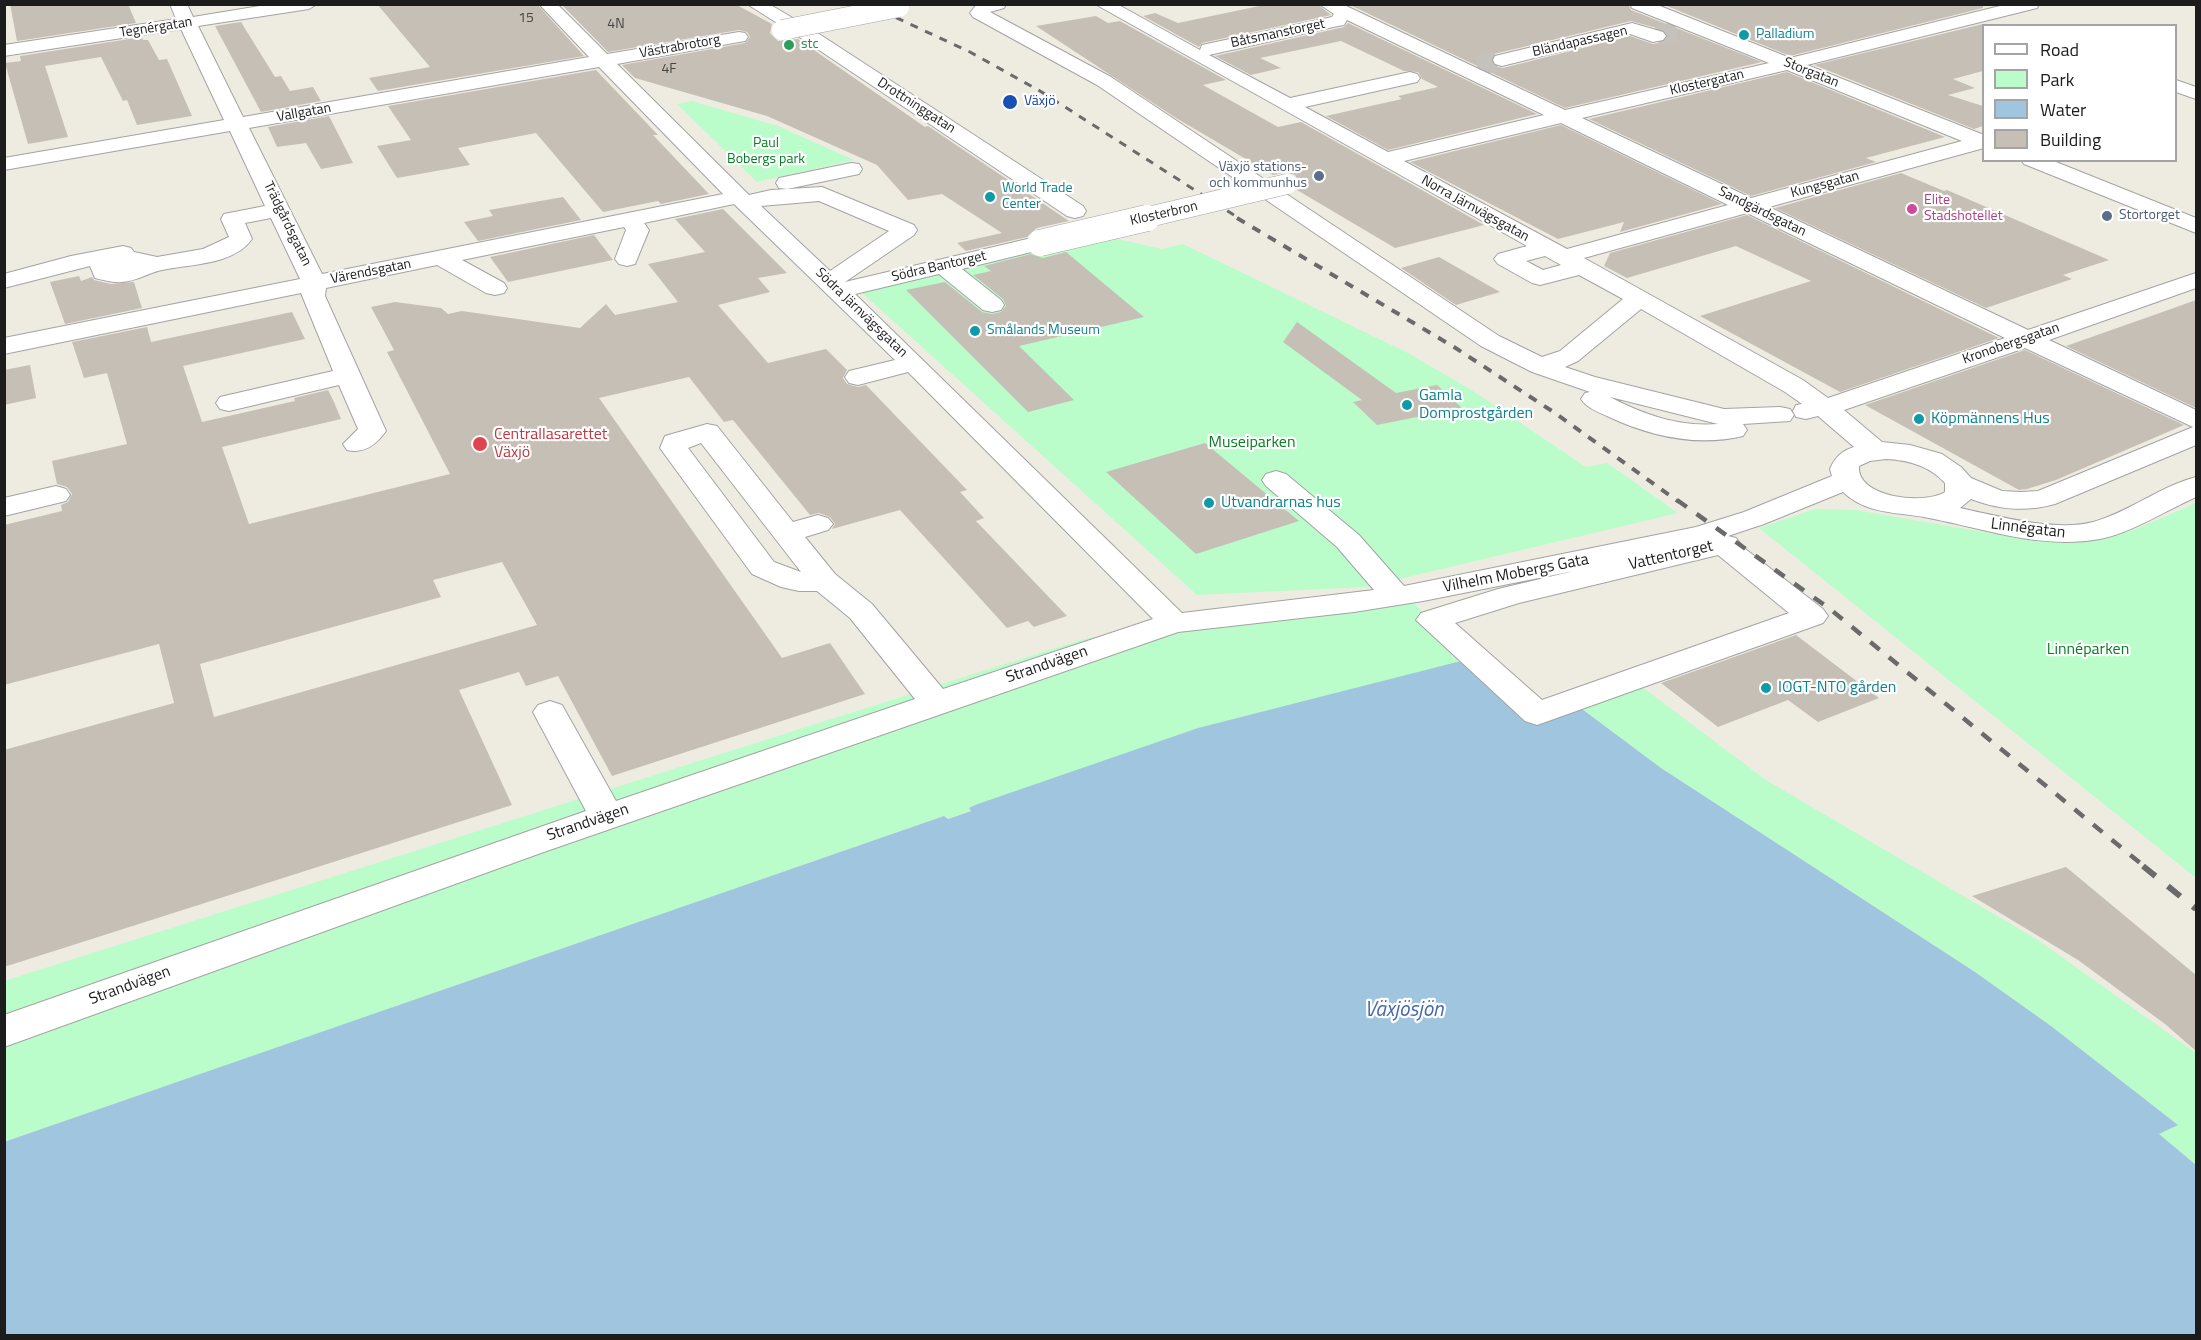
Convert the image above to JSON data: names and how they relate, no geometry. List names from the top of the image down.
{
  "streets": {
    "street": [
      "Tegnérgatan",
      "Båtsmanstorget",
      "Bländapassagen",
      "Västrabrotorg",
      "Storgatan",
      "Klostergatan",
      "Drottninggatan",
      "Vallgatan",
      "Kungsgatan",
      "Norra Järnvägsgatan",
      "Sandgärdsgatan",
      "Klosterbron",
      "Trädgårdsgatan",
      "Södra Bantorget",
      "Värendsgatan",
      "Södra Järnvägsgatan",
      "Kronobergsgatan",
      "Linnégatan",
      "Vattentorget",
      "Vilhelm Mobergs Gata",
      "Strandvägen"
    ]
  },
  "crossings": [
    ["Tegnérgatan", "Trädgårdsgatan"],
    ["Båtsmanstorget", "Sandgärdsgatan"],
    ["Västrabrotorg", "Vallgatan"],
    ["Västrabrotorg", "Södra Järnvägsgatan"],
    ["Storgatan", "Klostergatan"],
    ["Klostergatan", "Norra Järnvägsgatan"],
    ["Klostergatan", "Sandgärdsgatan"],
    ["Vallgatan", "Trädgårdsgatan"],
    ["Vallgatan", "Södra Järnvägsgatan"],
    ["Kungsgatan", "Norra Järnvägsgatan"],
    ["Kungsgatan", "Sandgärdsgatan"],
    ["Norra Järnvägsgatan", "Kronobergsgatan"],
    ["Norra Järnvägsgatan", "Linnégatan"],
    ["Sandgärdsgatan", "Kronobergsgatan"],
    ["Klosterbron", "Södra Bantorget"],
    ["Trädgårdsgatan", "Värendsgatan"],
    ["Södra Bantorget", "Södra Järnvägsgatan"],
    ["Värendsgatan", "Södra Järnvägsgatan"],
    ["Södra Järnvägsgatan", "Vilhelm Mobergs Gata"],
    ["Södra Järnvägsgatan", "Strandvägen"],
    ["Linnégatan", "Vilhelm Mobergs Gata"],
    ["Vilhelm Mobergs Gata", "Strandvägen"]
  ],
  "water": ["Växjösjön"],
  "parks": ["Paul Bobergs park", "Museiparken", "Linnéparken"],
  "places": [
    "Palladium",
    "stc",
    "Växjö",
    "Växjö stations- och kommunhus",
    "World Trade Center",
    "Elite Stadshotellet",
    "Stortorget",
    "Smålands Museum",
    "Gamla Domprostgården",
    "Köpmännens Hus",
    "Centrallasarettet Växjö",
    "Utvandrarnas hus",
    "IOGT-NTO gården"
  ],
  "house_numbers": ["15", "4N", "4F"],
  "legend": [
    "Road",
    "Park",
    "Water",
    "Building"
  ]
}
